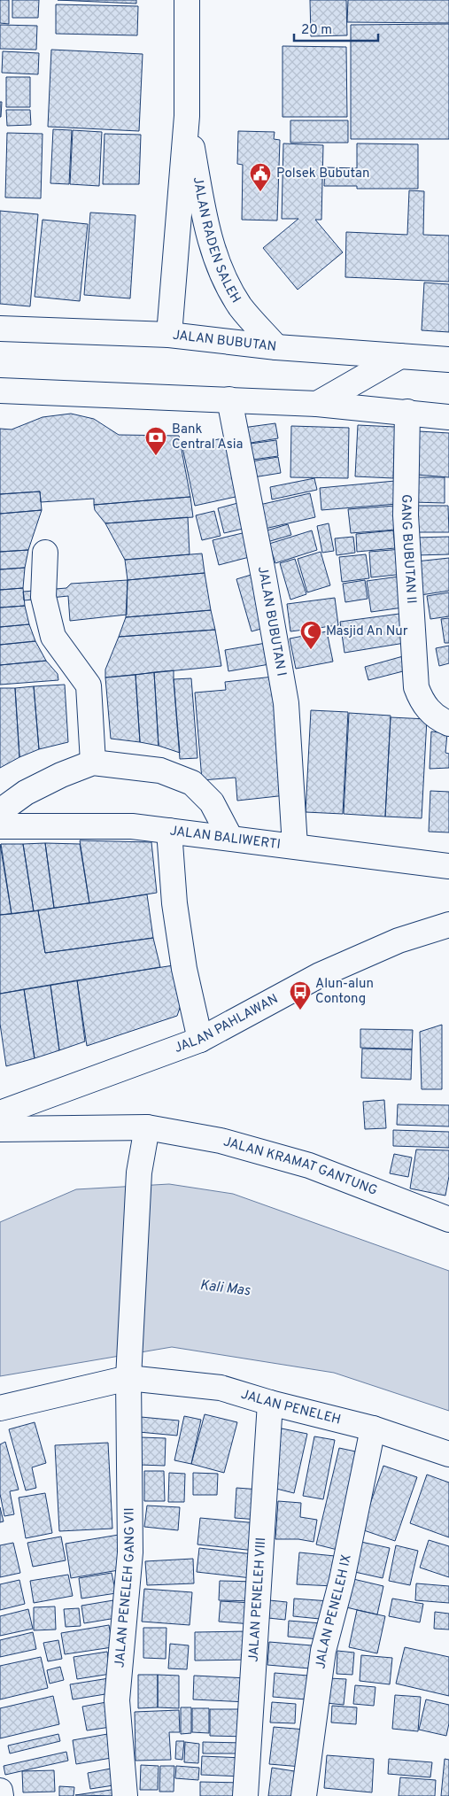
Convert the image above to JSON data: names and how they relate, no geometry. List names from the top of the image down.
{
  "streets": {
    "street": [
      "JALAN RADEN SALEH",
      "JALAN BUBUTAN",
      "GANG BUBUTAN II",
      "JALAN BUBUTAN I",
      "JALAN BALIWERTI",
      "JALAN PAHLAWAN",
      "JALAN KRAMAT GANTUNG",
      "JALAN PENELEH",
      "JALAN PENELEH GANG VII",
      "JALAN PENELEH VIII",
      "JALAN PENELEH IX"
    ]
  },
  "crossings": [
    ["JALAN RADEN SALEH", "JALAN BUBUTAN"],
    ["JALAN BUBUTAN I", "JALAN BALIWERTI"],
    ["JALAN PENELEH", "JALAN PENELEH GANG VII"],
    ["JALAN PENELEH", "JALAN PENELEH VIII"],
    ["JALAN PENELEH", "JALAN PENELEH IX"]
  ],
  "water": ["Kali Mas"],
  "places": {
    "public building": ["Polsek Bubutan"],
    "bank": ["Bank Central Asia"],
    "mosque": ["Masjid An Nur"],
    "bus stop": ["Alun-alun Contong"]
  },
  "scale_bar": "20 m"
}
